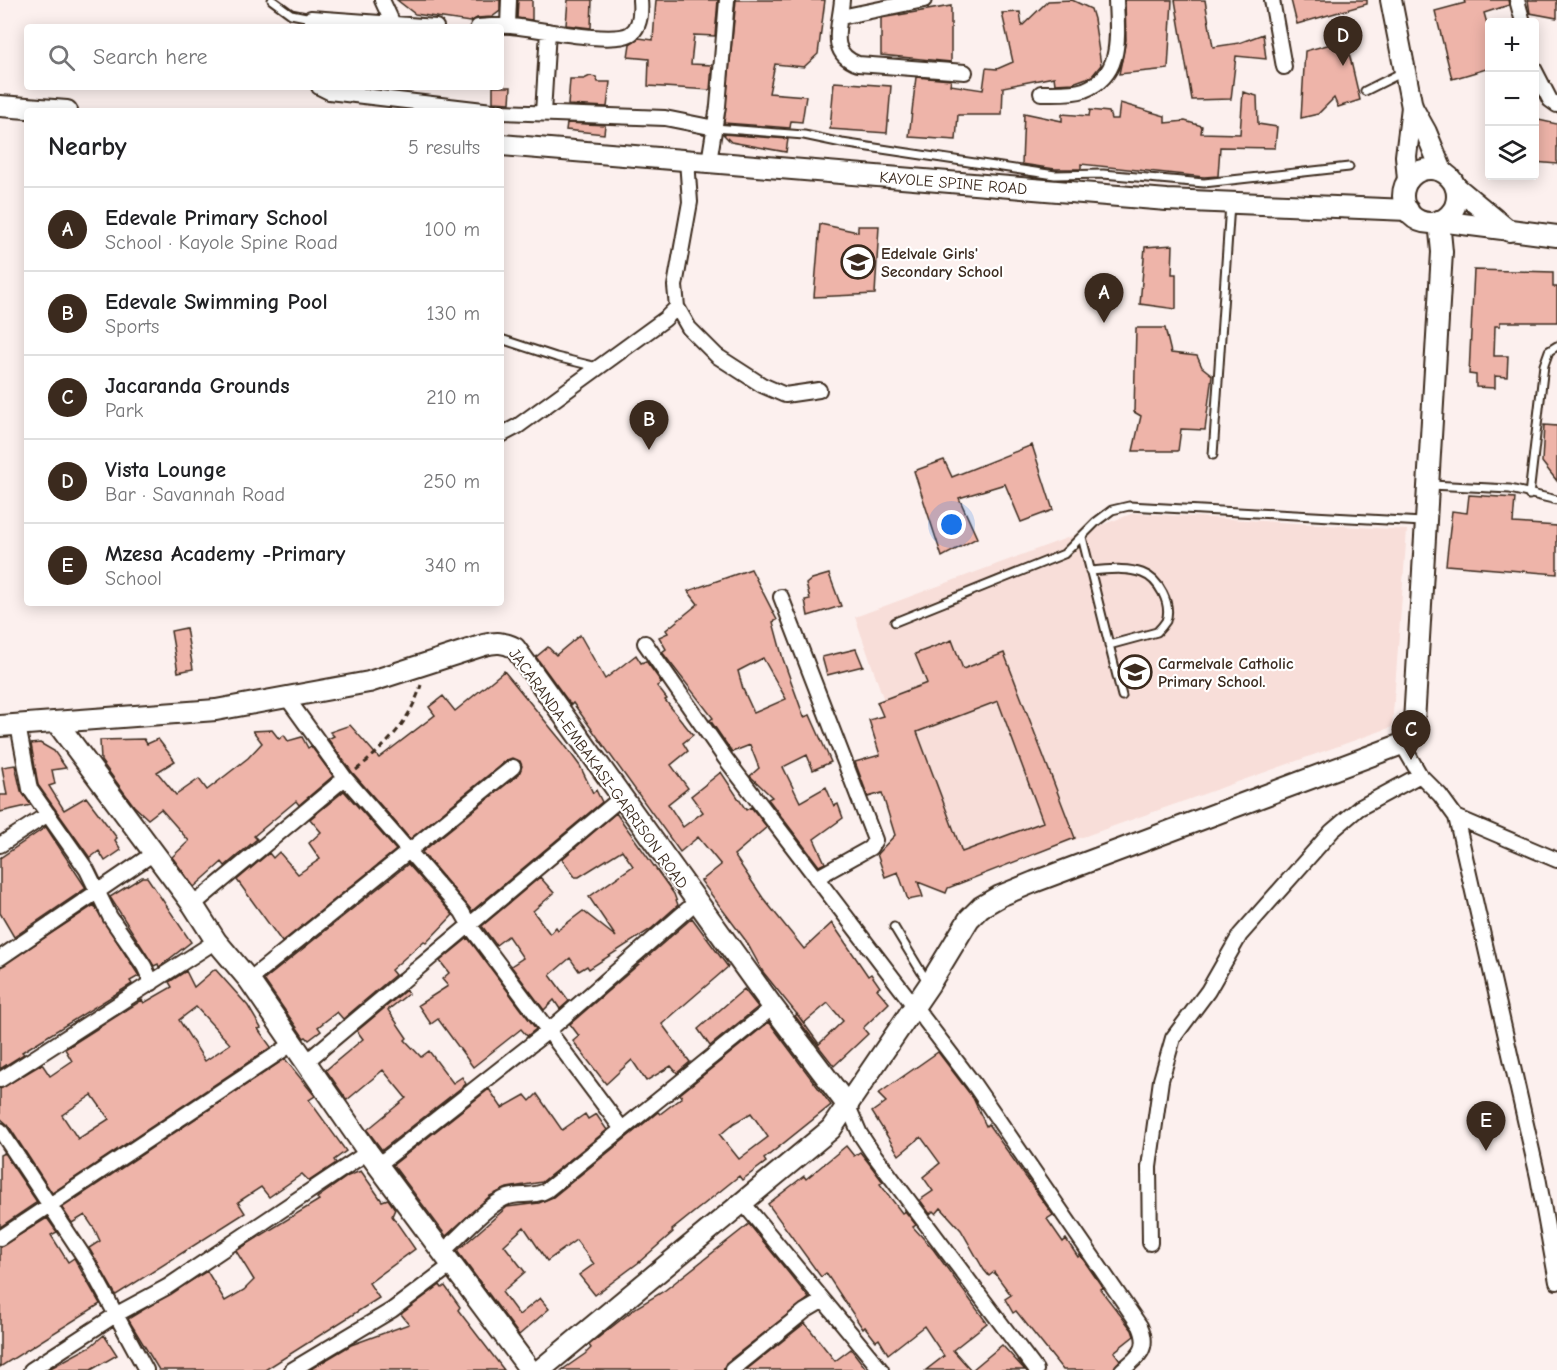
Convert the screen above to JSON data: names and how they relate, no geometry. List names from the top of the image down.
{
  "streets": {
    "street": ["KAYOLE SPINE ROAD", "JACARANDA-EMBAKASI-GARRISON ROAD"]
  },
  "places": {
    "school or university": ["Edelvale Girls' Secondary School", "Carmelvale Catholic Primary School."]
  },
  "page": {
    "pins": [
      "D",
      "A",
      "B",
      "C",
      "E"
    ],
    "map_buttons": ["+", "−"],
    "search": "Search here",
    "heading": ["Nearby", "5 results"],
    "list": [
      {
        "mark": "A",
        "name": "Edevale Primary School",
        "note": "School · Kayole Spine Road",
        "value": "100 m"
      },
      {
        "mark": "B",
        "name": "Edevale Swimming Pool",
        "note": "Sports",
        "value": "130 m"
      },
      {
        "mark": "C",
        "name": "Jacaranda Grounds",
        "note": "Park",
        "value": "210 m"
      },
      {
        "mark": "D",
        "name": "Vista Lounge",
        "note": "Bar · Savannah Road",
        "value": "250 m"
      },
      {
        "mark": "E",
        "name": "Mzesa Academy -Primary",
        "note": "School",
        "value": "340 m"
      }
    ]
  }
}
